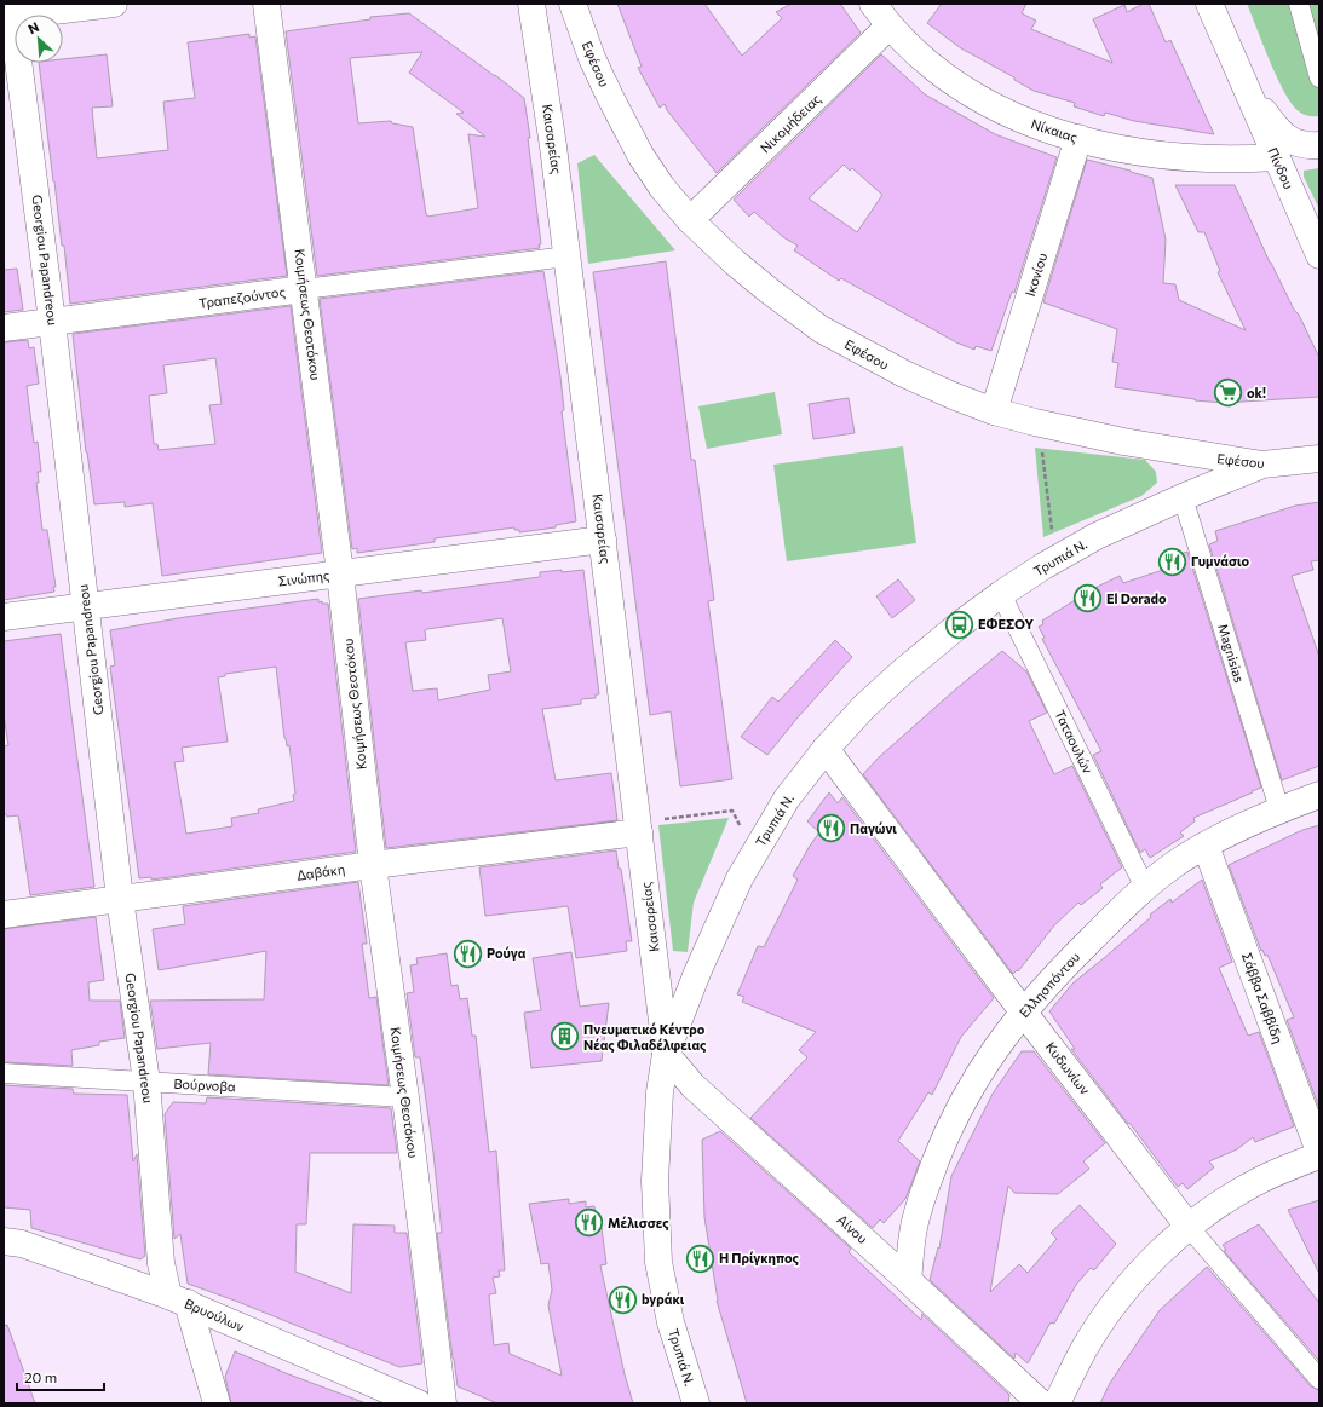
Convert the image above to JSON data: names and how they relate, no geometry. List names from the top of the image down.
{
  "streets": {
    "street": [
      "Εφέσου",
      "Νικομήδειας",
      "Νίκαιας",
      "Καισαρείας",
      "Πίνδου",
      "Georgiou Papandreou",
      "Ικονίου",
      "Τραπεζούντος",
      "Κοιμήσεως Θεοτόκου",
      "Τρυπιά Ν.",
      "Σινώπης",
      "Magnisias",
      "Ταταουλών",
      "Δαβάκη",
      "Ελλησπόντου",
      "Σάββα Σαββίδη",
      "Κυδωνίων",
      "Βούρνοβα",
      "Αίνου",
      "Βρυούλων"
    ]
  },
  "crossings": [
    ["Εφέσου", "Νικομήδειας"],
    ["Εφέσου", "Ικονίου"],
    ["Εφέσου", "Τρυπιά Ν."],
    ["Νικομήδειας", "Νίκαιας"],
    ["Νίκαιας", "Πίνδου"],
    ["Νίκαιας", "Ικονίου"],
    ["Καισαρείας", "Τραπεζούντος"],
    ["Καισαρείας", "Τρυπιά Ν."],
    ["Καισαρείας", "Σινώπης"],
    ["Καισαρείας", "Δαβάκη"],
    ["Καισαρείας", "Αίνου"],
    ["Georgiou Papandreou", "Τραπεζούντος"],
    ["Georgiou Papandreou", "Σινώπης"],
    ["Georgiou Papandreou", "Δαβάκη"],
    ["Georgiou Papandreou", "Βούρνοβα"],
    ["Georgiou Papandreou", "Βρυούλων"],
    ["Τραπεζούντος", "Κοιμήσεως Θεοτόκου"],
    ["Κοιμήσεως Θεοτόκου", "Σινώπης"],
    ["Κοιμήσεως Θεοτόκου", "Δαβάκη"],
    ["Κοιμήσεως Θεοτόκου", "Βούρνοβα"],
    ["Τρυπιά Ν.", "Magnisias"],
    ["Τρυπιά Ν.", "Ταταουλών"],
    ["Τρυπιά Ν.", "Κυδωνίων"],
    ["Τρυπιά Ν.", "Αίνου"],
    ["Magnisias", "Ελλησπόντου"],
    ["Ταταουλών", "Ελλησπόντου"],
    ["Ελλησπόντου", "Σάββα Σαββίδη"],
    ["Ελλησπόντου", "Κυδωνίων"],
    ["Ελλησπόντου", "Αίνου"]
  ],
  "places": {
    "supermarket": ["ok!"],
    "restaurant": [
      "Γυμνάσιο",
      "El Dorado",
      "Παγώνι",
      "Ρούγα",
      "Μέλισσες",
      "Η Πρίγκηπος",
      "byράκι"
    ],
    "bus stop": ["ΕΦΕΣΟΥ"],
    "building": ["Πνευματικό Κέντρο Νέας Φιλαδέλφειας"]
  },
  "scale_bar": "20 m",
  "north": "top left"
}
